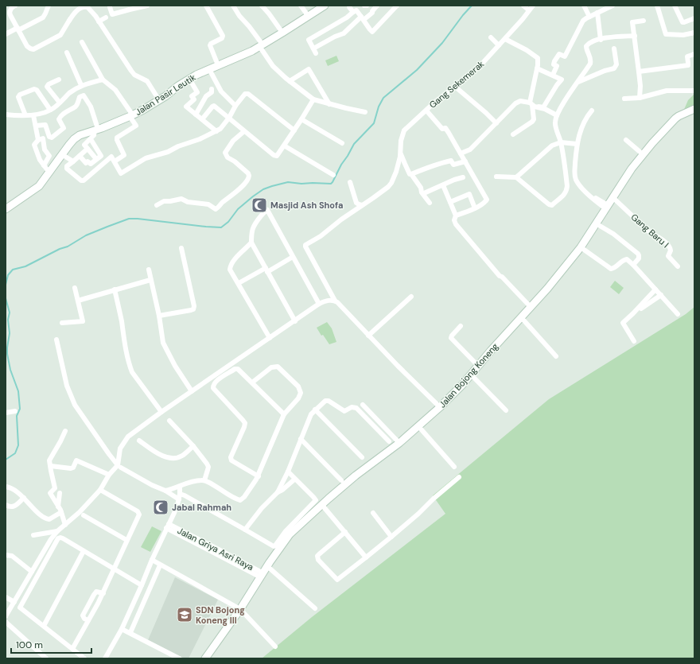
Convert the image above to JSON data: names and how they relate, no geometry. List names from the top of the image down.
{
  "streets": {
    "street": [
      "Gang Sekemerak",
      "Jalan Pasir Leutik",
      "Gang Baru I",
      "Jalan Bojong Koneng",
      "Jalan Griya Asri Raya"
    ]
  },
  "crossings": [
    ["Gang Baru I", "Jalan Bojong Koneng"],
    ["Jalan Bojong Koneng", "Jalan Griya Asri Raya"]
  ],
  "places": {
    "mosque": ["Masjid Ash Shofa", "Jabal Rahmah"],
    "school or university": ["SDN Bojong Koneng III"]
  },
  "scale_bar": "100 m"
}
